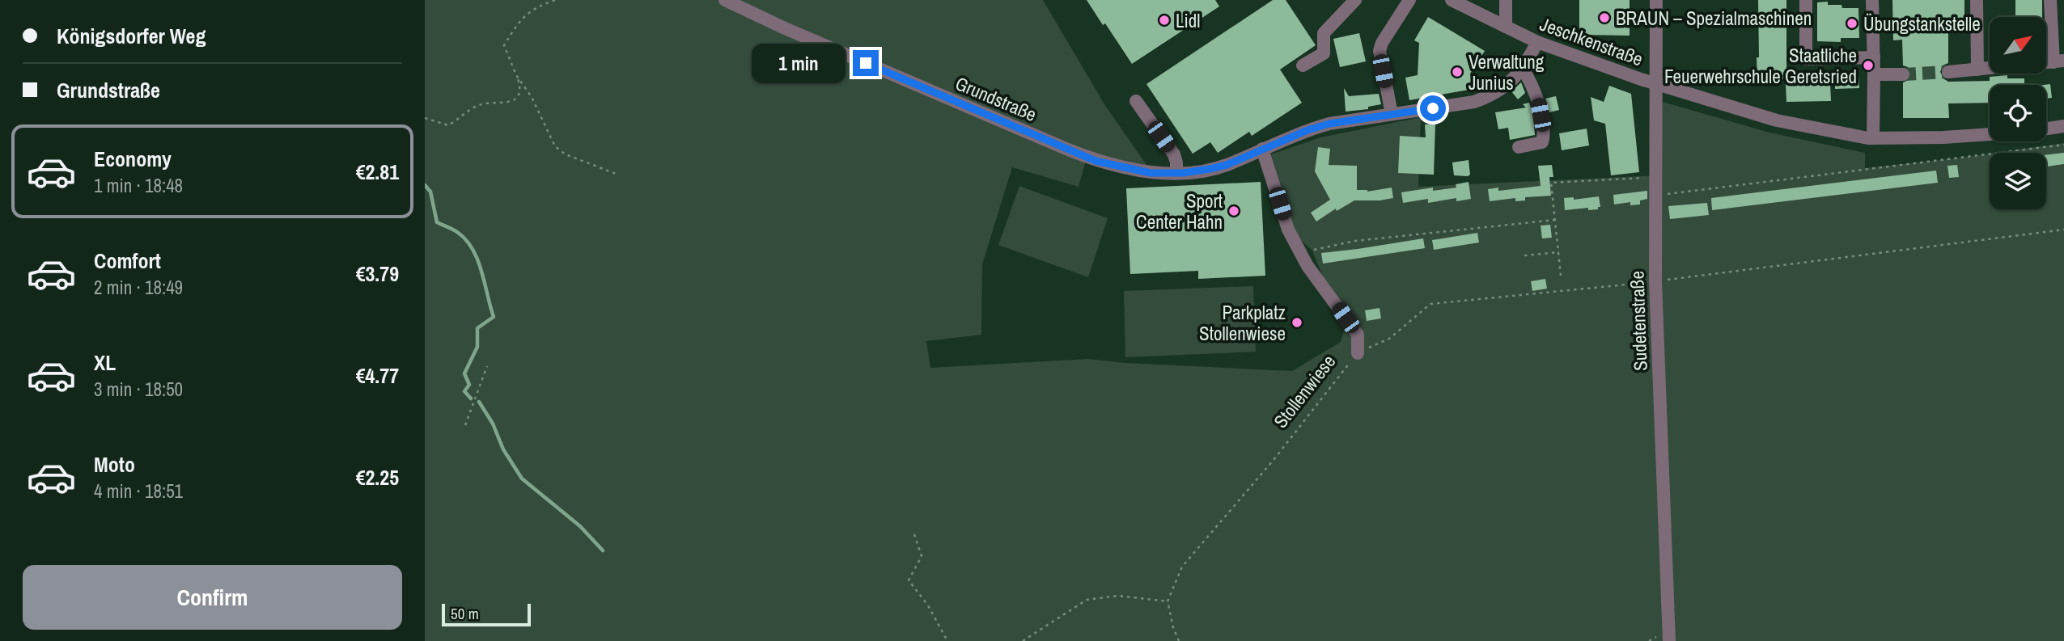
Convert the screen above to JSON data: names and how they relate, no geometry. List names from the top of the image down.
{
  "streets": {
    "street": [
      "Jeschkenstraße",
      "Grundstraße",
      "Sudetenstraße",
      "Stollenwiese"
    ]
  },
  "crossings": [
    ["Jeschkenstraße", "Grundstraße"],
    ["Jeschkenstraße", "Sudetenstraße"],
    ["Grundstraße", "Stollenwiese"]
  ],
  "places": [
    "BRAUN – Spezialmaschinen",
    "Lidl",
    "Übungstankstelle",
    "Staatliche Feuerwehrschule Geretsried",
    "Verwaltung Junius",
    "Sport Center Hahn",
    "Parkplatz Stollenwiese"
  ],
  "scale_bar": "50 m",
  "north": "top right",
  "page": {
    "banner": ["Königsdorfer Weg", "Grundstraße"],
    "bubble": "1 min",
    "list": [
      {
        "name": "Economy",
        "note": "1 min · 18:48",
        "value": "€2.81"
      },
      {
        "name": "Comfort",
        "note": "2 min · 18:49",
        "value": "€3.79"
      },
      {
        "name": "XL",
        "note": "3 min · 18:50",
        "value": "€4.77"
      },
      {
        "name": "Moto",
        "note": "4 min · 18:51",
        "value": "€2.25"
      }
    ],
    "buttons": "Confirm",
    "scale": "50 m"
  }
}
